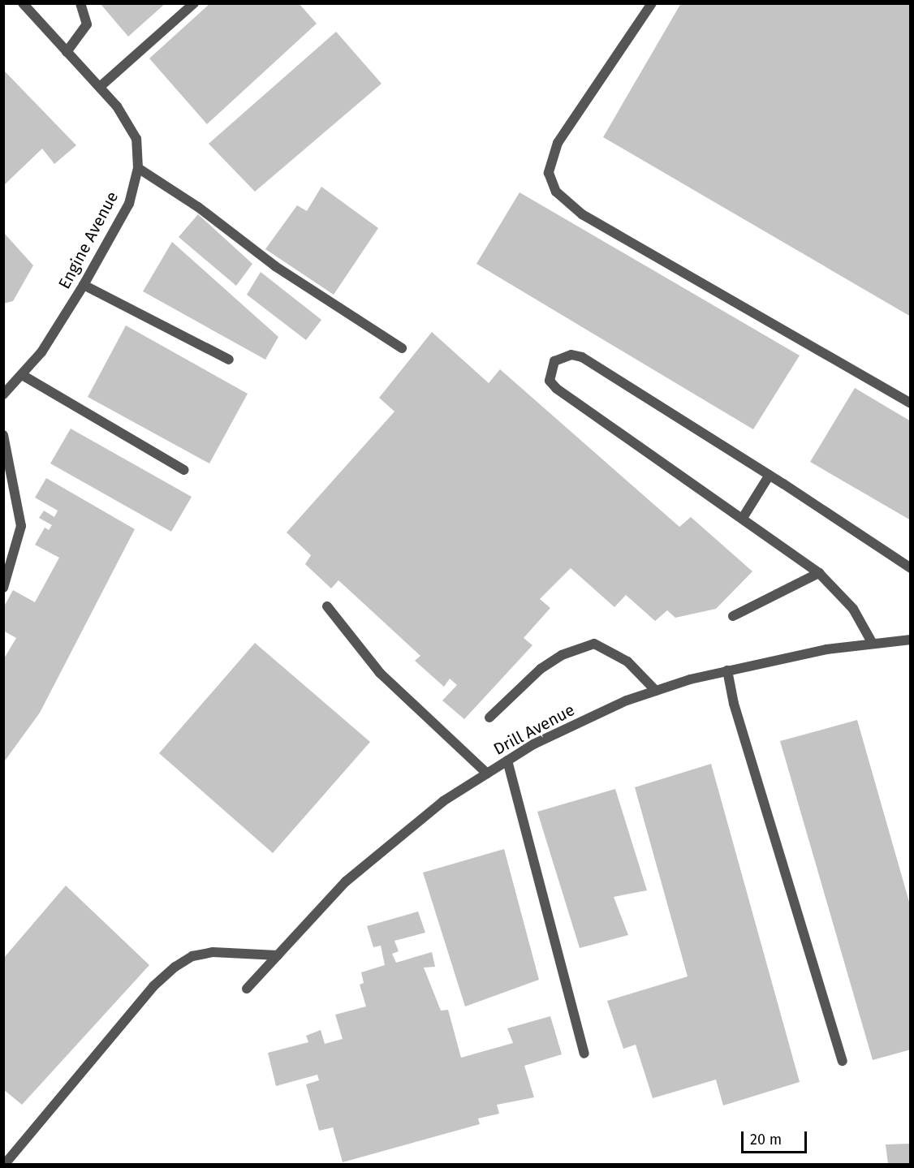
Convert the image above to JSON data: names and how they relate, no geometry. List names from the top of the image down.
{
  "streets": {
    "street": ["Engine Avenue", "Drill Avenue"]
  },
  "scale_bar": "20 m"
}
